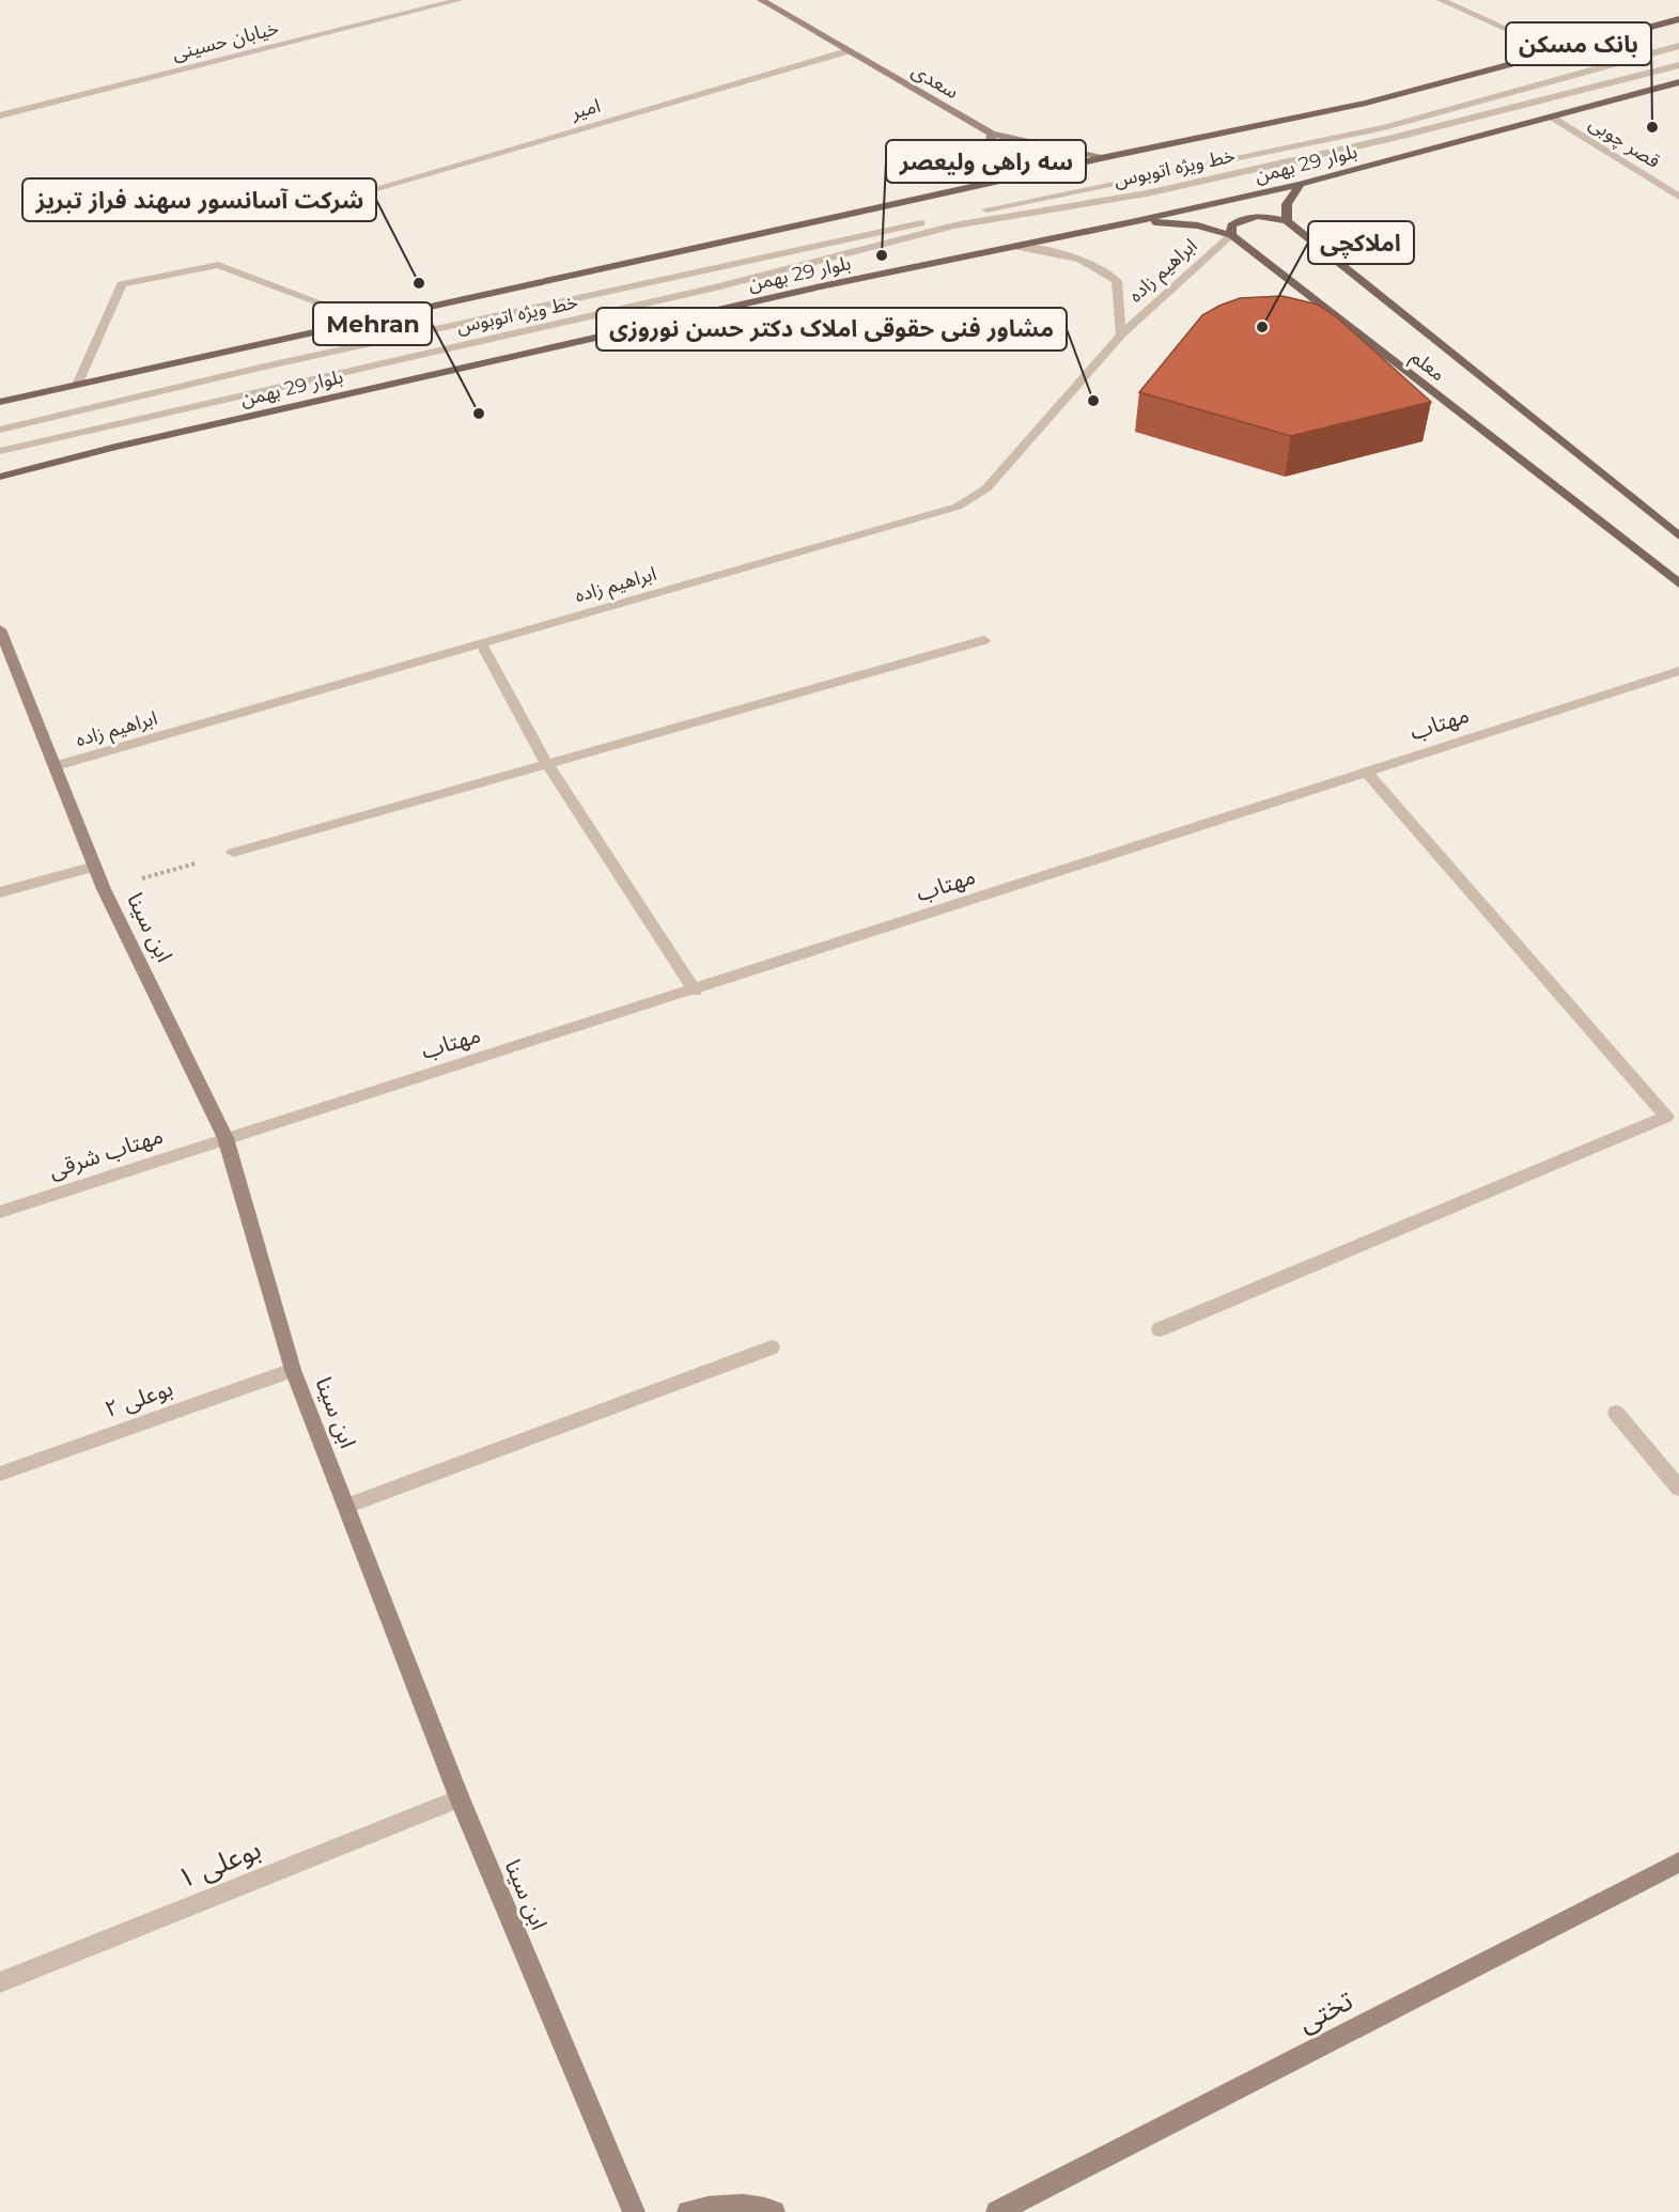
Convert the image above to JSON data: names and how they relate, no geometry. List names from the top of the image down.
{
  "streets": {
    "main road": [
      "سعدی",
      "بلوار 29 بهمن",
      "معلم",
      "ابن سینا",
      "تختى"
    ],
    "street": [
      "خیابان حسینی",
      "امیر",
      "قصر چوبی",
      "خط ویژه اتوبوس",
      "ابراهیم زاده",
      "مهتاب",
      "مهتاب شرقی",
      "بوعلی ۲",
      "بوعلی ۱"
    ]
  },
  "crossings": [
    ["سعدی", "امیر"],
    ["قصر چوبی", "بلوار 29 بهمن"],
    ["بلوار 29 بهمن", "ابراهیم زاده"],
    ["بلوار 29 بهمن", "معلم"],
    ["ابراهیم زاده", "معلم"],
    ["ابراهیم زاده", "ابن سینا"],
    ["مهتاب", "ابن سینا"],
    ["مهتاب", "مهتاب شرقی"],
    ["ابن سینا", "مهتاب شرقی"],
    ["ابن سینا", "بوعلی ۲"],
    ["ابن سینا", "بوعلی ۱"]
  ],
  "places": [
    "بانک مسکن",
    "سه راهی ولیعصر",
    "شرکت آسانسور سهند فراز تبریز",
    "املاکچی",
    "مشاور فنی حقوقی املاک دکتر حسن نوروزی",
    "Mehran"
  ]
}
